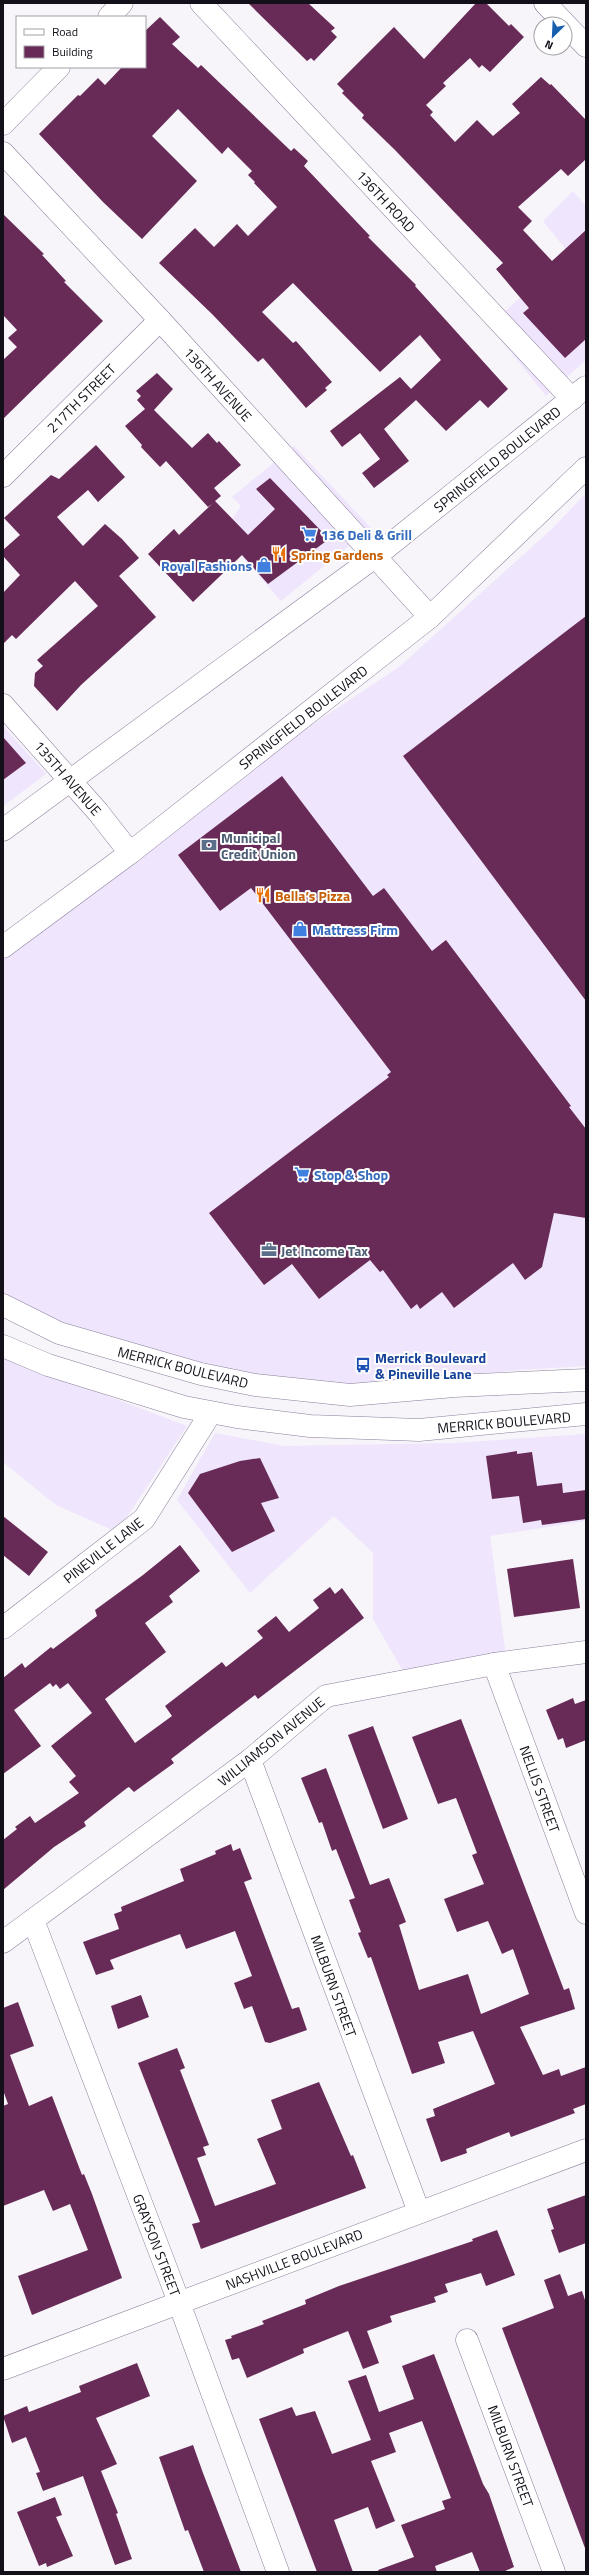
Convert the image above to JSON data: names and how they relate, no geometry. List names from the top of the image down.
{
  "streets": {
    "street": [
      "136TH ROAD",
      "136TH AVENUE",
      "217TH STREET",
      "SPRINGFIELD BOULEVARD",
      "135TH AVENUE",
      "MERRICK BOULEVARD",
      "PINEVILLE LANE",
      "WILLIAMSON AVENUE",
      "NELLIS STREET",
      "MILBURN STREET",
      "GRAYSON STREET",
      "NASHVILLE BOULEVARD"
    ]
  },
  "crossings": [
    ["136TH ROAD", "SPRINGFIELD BOULEVARD"],
    ["136TH AVENUE", "217TH STREET"],
    ["136TH AVENUE", "SPRINGFIELD BOULEVARD"],
    ["SPRINGFIELD BOULEVARD", "135TH AVENUE"],
    ["MERRICK BOULEVARD", "PINEVILLE LANE"],
    ["WILLIAMSON AVENUE", "NELLIS STREET"],
    ["WILLIAMSON AVENUE", "MILBURN STREET"],
    ["WILLIAMSON AVENUE", "GRAYSON STREET"],
    ["MILBURN STREET", "NASHVILLE BOULEVARD"],
    ["GRAYSON STREET", "NASHVILLE BOULEVARD"]
  ],
  "places": {
    "supermarket": ["136 Deli & Grill", "Stop & Shop"],
    "restaurant": ["Spring Gardens", "Bella’s Pizza"],
    "shop": ["Royal Fashions", "Mattress Firm"],
    "bank": ["Municipal Credit Union"],
    "office": ["Jet Income Tax"],
    "bus stop": ["Merrick Boulevard & Pineville Lane"]
  },
  "legend": ["Road", "Building"],
  "north": "bottom left"
}
